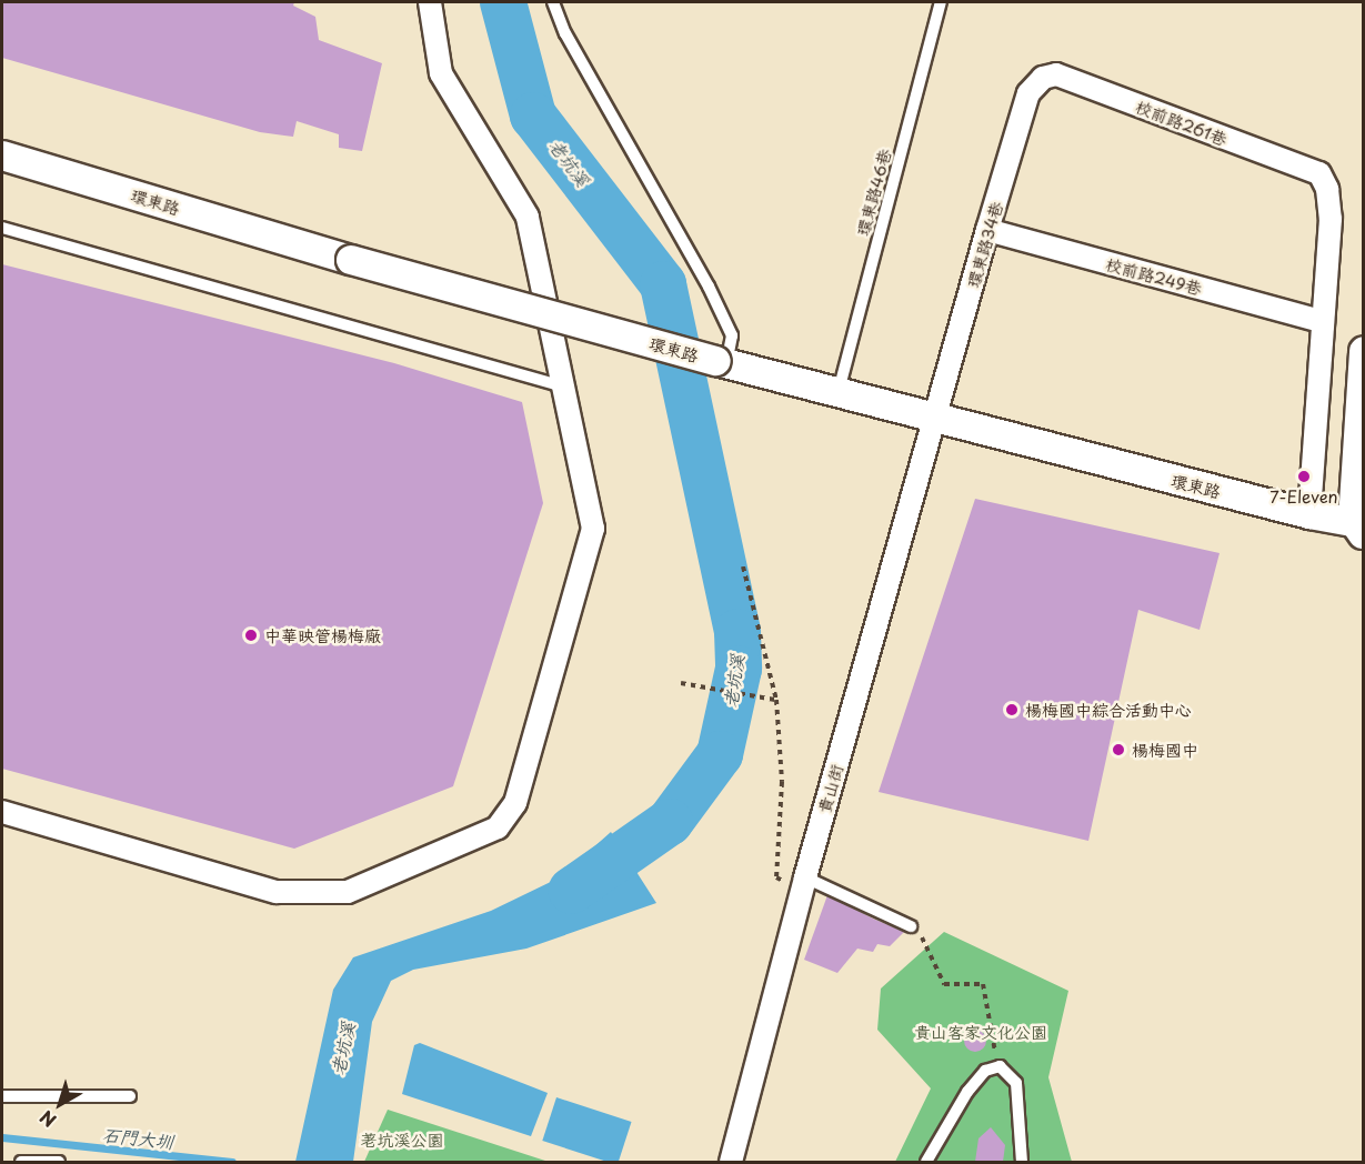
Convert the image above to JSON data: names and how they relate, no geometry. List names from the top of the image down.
{
  "streets": {
    "street": [
      "校前路261巷",
      "環東路",
      "環東路34巷",
      "校前路249巷",
      "貴山街"
    ],
    "lane": ["環東路46巷"]
  },
  "crossings": [
    ["校前路261巷", "環東路34巷"],
    ["校前路261巷", "校前路249巷"],
    ["環東路46巷", "環東路"],
    ["環東路", "環東路34巷"],
    ["環東路", "貴山街"],
    ["環東路34巷", "校前路249巷"],
    ["環東路34巷", "貴山街"]
  ],
  "water": ["老坑溪", "石門大圳"],
  "parks": ["貴山客家文化公園", "荖坑溪公園"],
  "places": [
    "7-Eleven",
    "中華映管楊梅廠",
    "楊梅國中綜合活動中心",
    "楊梅國中"
  ],
  "north": "bottom left"
}
